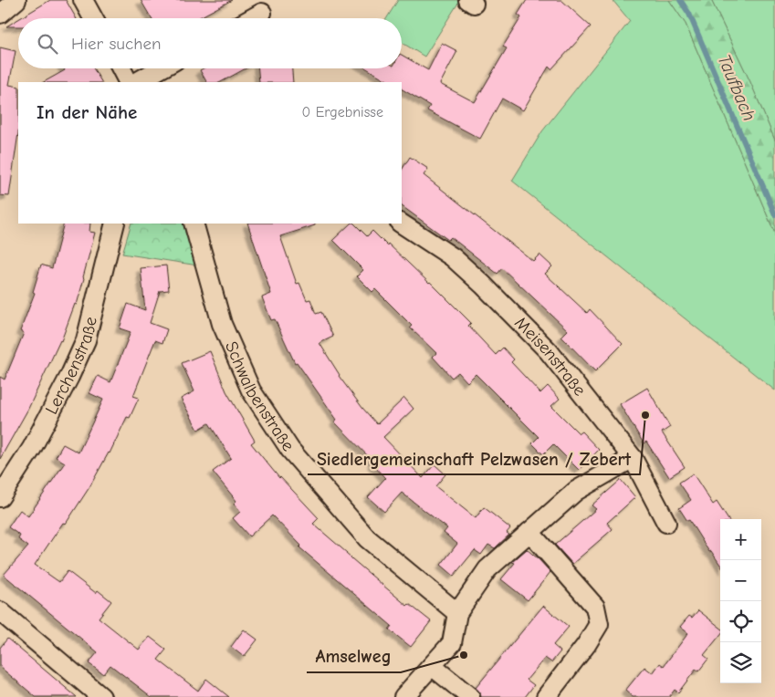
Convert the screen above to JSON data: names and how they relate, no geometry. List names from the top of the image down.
{
  "streets": {
    "street": ["Meisenstraße", "Lerchenstraße", "Schwalbenstraße"]
  },
  "water": ["Taufbach"],
  "places": ["Siedlergemeinschaft Pelzwasen / Zebert", "Amselweg"],
  "page": {
    "search": "Hier suchen",
    "heading": ["In der Nähe", "0 Ergebnisse"],
    "map_buttons": ["+", "−"]
  }
}
